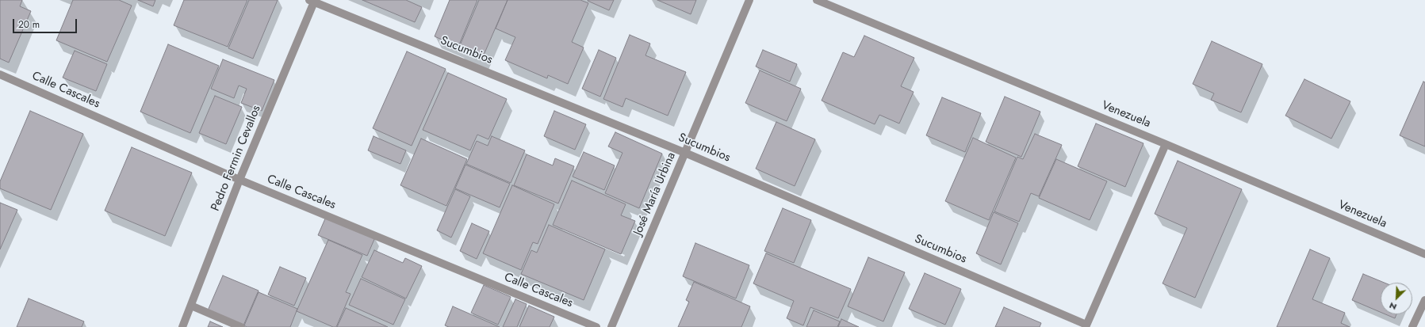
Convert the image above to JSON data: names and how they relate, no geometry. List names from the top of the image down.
{
  "streets": {
    "street": [
      "Sucumbios",
      "Calle Cascales",
      "Venezuela",
      "Pedro Fermin Cevallos",
      "José María Urbina"
    ]
  },
  "crossings": [
    ["Sucumbios", "Pedro Fermin Cevallos"],
    ["Sucumbios", "José María Urbina"],
    ["Calle Cascales", "Pedro Fermin Cevallos"]
  ],
  "scale_bar": "20 m",
  "north": "bottom left"
}
